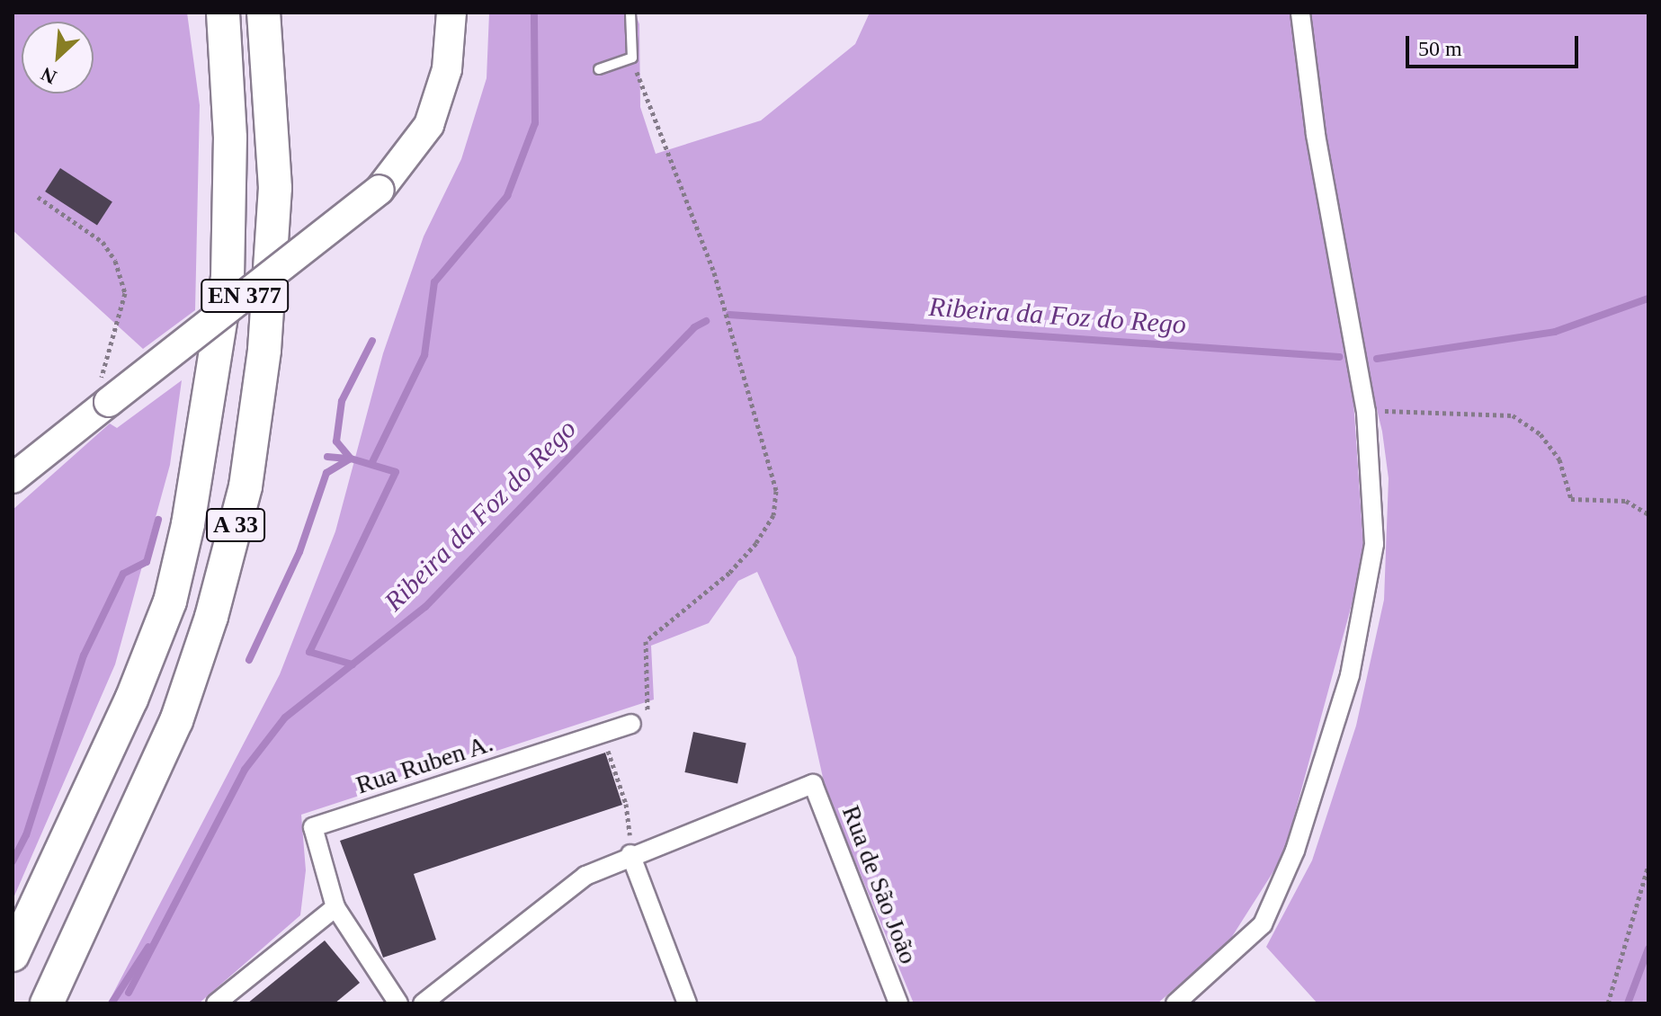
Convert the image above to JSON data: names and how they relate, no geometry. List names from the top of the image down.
{
  "streets": {
    "highway": ["A 33"],
    "main road": ["EN 377"],
    "street": ["Rua Ruben A.", "Rua de São João"]
  },
  "water": ["Ribeira da Foz do Rego"],
  "scale_bar": "50 m",
  "north": "bottom left"
}
